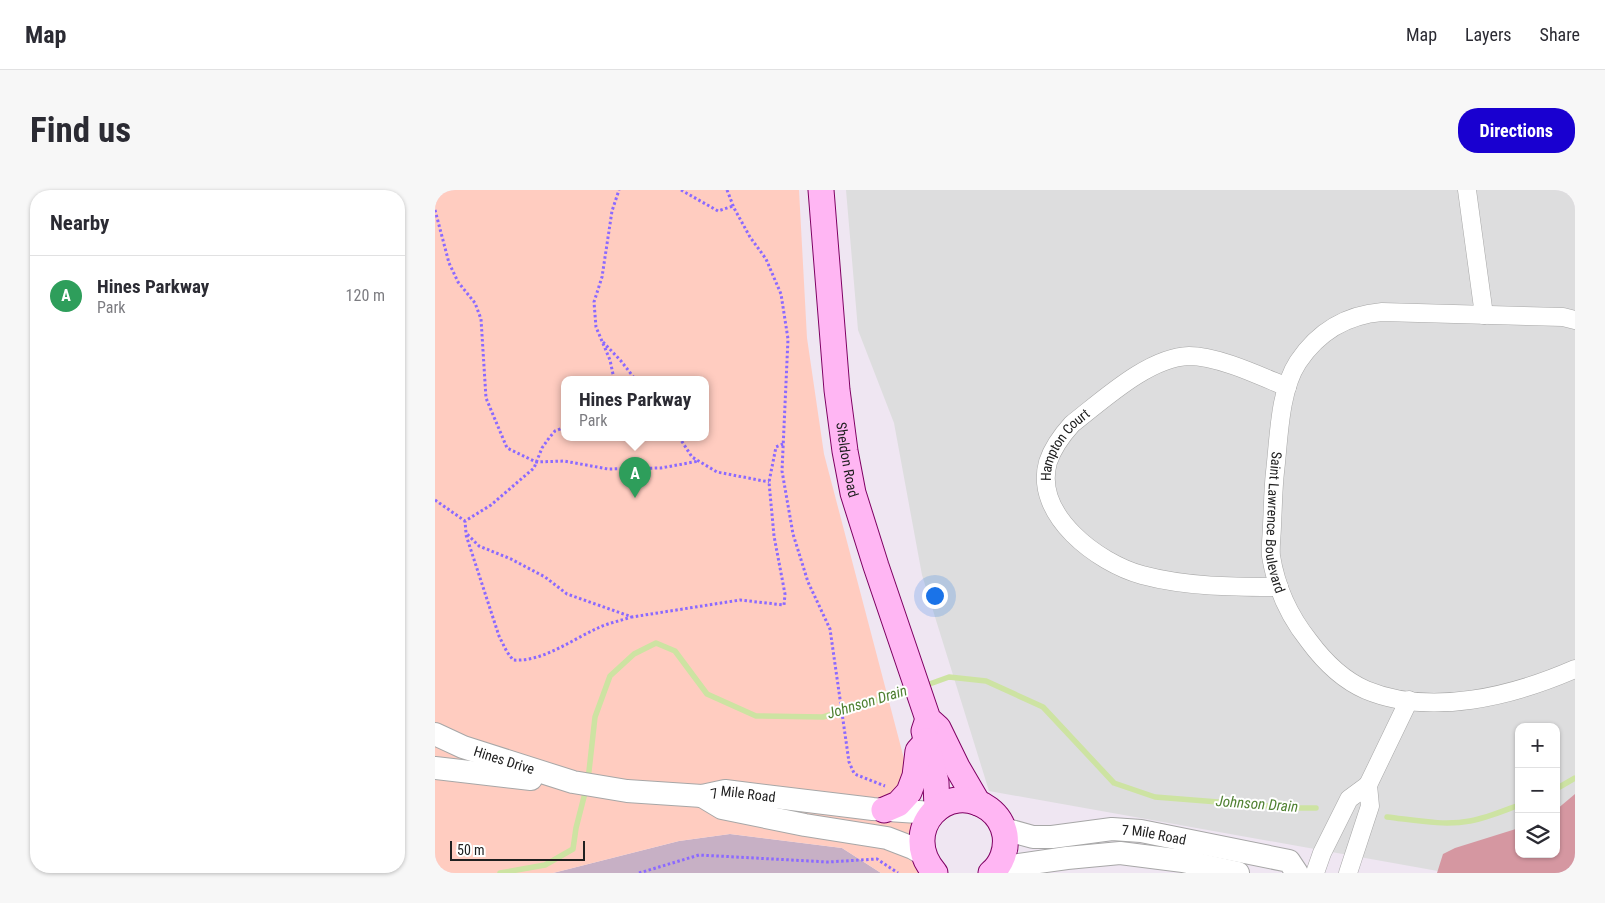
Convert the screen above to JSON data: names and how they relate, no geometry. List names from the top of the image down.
{
  "streets": {
    "main road": ["Sheldon Road"],
    "street": [
      "Hampton Court",
      "Saint Lawrence Boulevard",
      "Hines Drive",
      "7 Mile Road"
    ]
  },
  "crossings": [
    ["Hampton Court", "Saint Lawrence Boulevard"],
    ["Sheldon Road", "7 Mile Road"],
    ["Hines Drive", "7 Mile Road"]
  ],
  "water": ["Johnson Drain"],
  "scale_bar": "50 m",
  "page": {
    "header": "Map",
    "nav": ["Map", "Layers", "Share"],
    "buttons": "Directions",
    "title": "Find us",
    "heading": "Nearby",
    "list": [
      {
        "mark": "A",
        "name": "Hines Parkway",
        "note": "Park",
        "value": "120 m"
      }
    ],
    "popup": ["Hines Parkway", "Park"],
    "pins": "A",
    "map_buttons": ["+", "−"],
    "scale": "50 m"
  }
}
